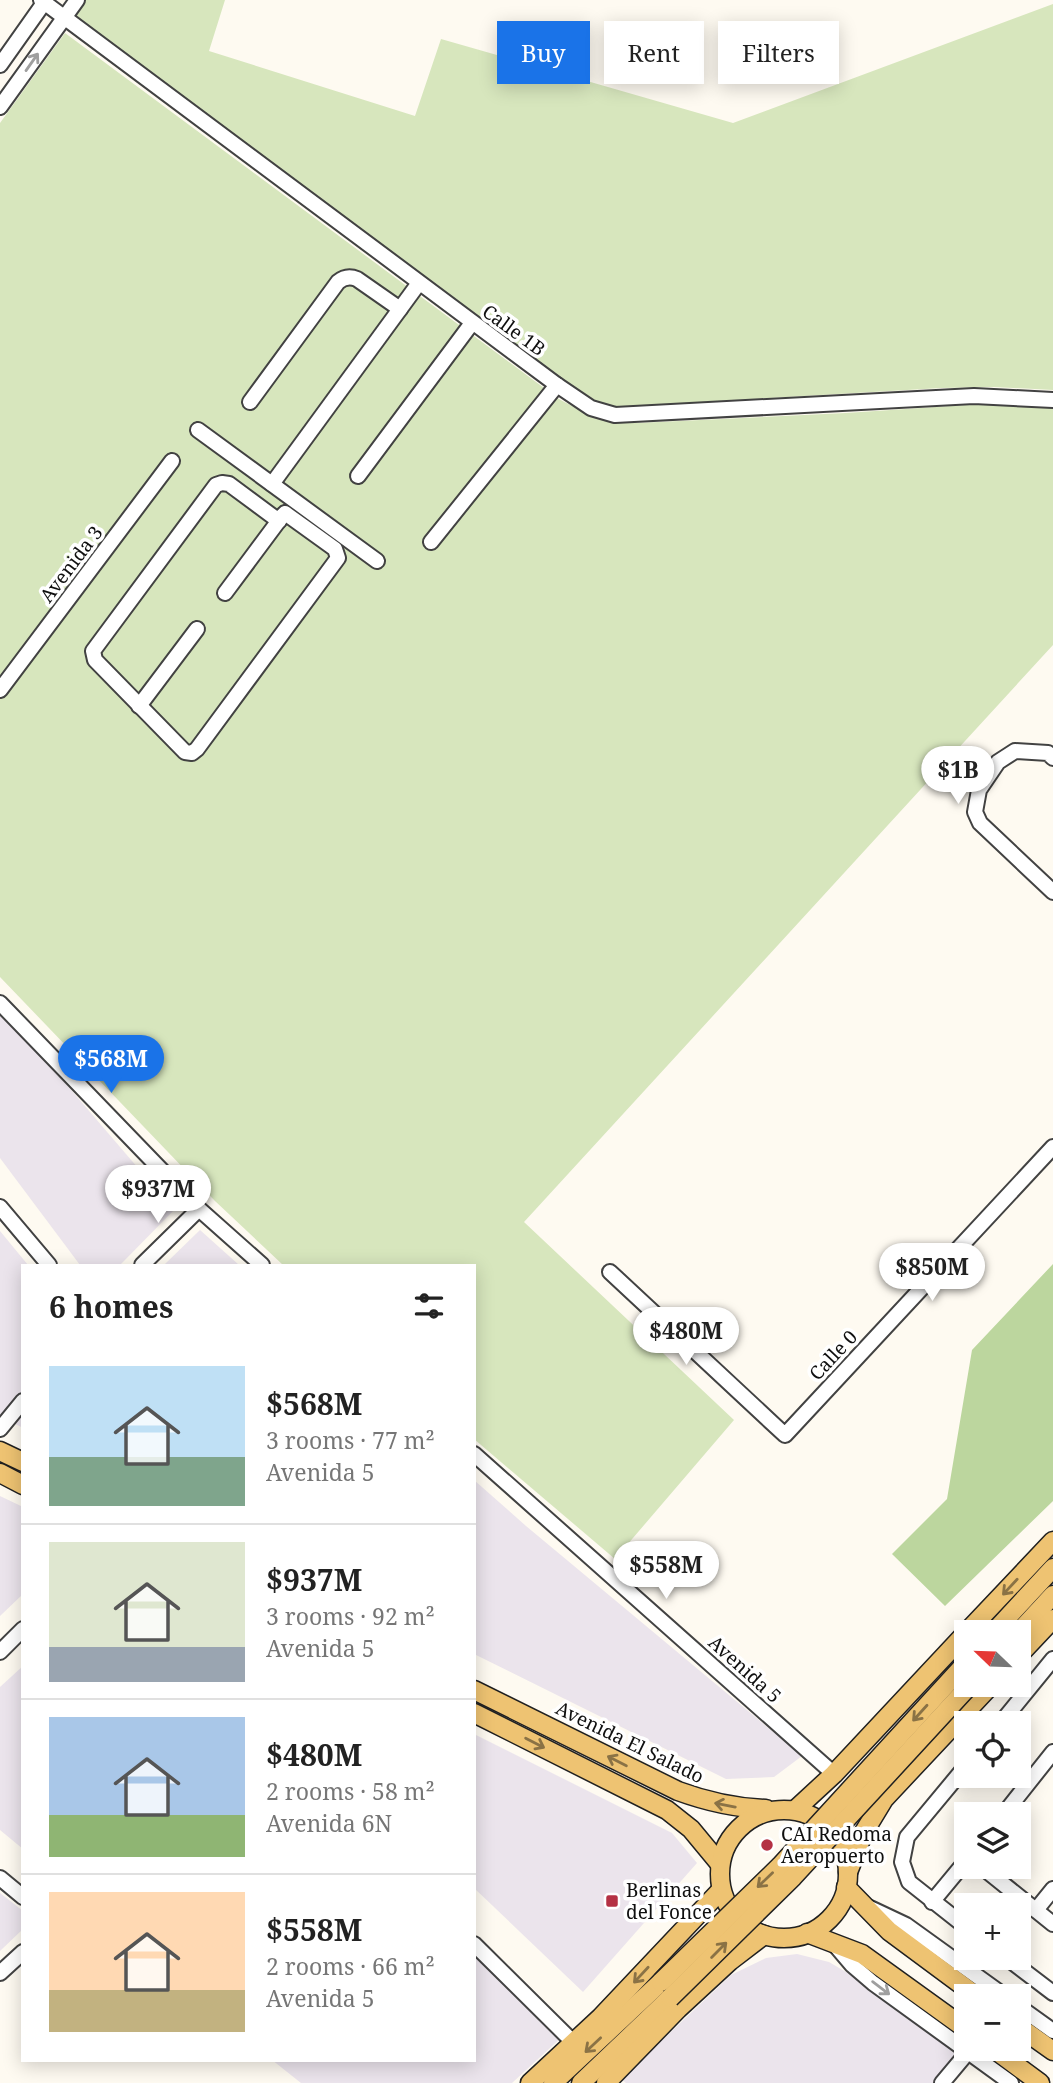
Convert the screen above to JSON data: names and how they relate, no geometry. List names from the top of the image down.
{
  "streets": {
    "main road": ["Avenida El Salado"],
    "street": [
      "Calle 1B",
      "Avenida 3",
      "Calle 0",
      "Avenida 5"
    ]
  },
  "places": {
    "other": ["CAI Redoma Aeropuerto"],
    "transit": ["Berlinas del Fonce"]
  },
  "north": "top left",
  "page": {
    "chip": ["Buy", "Rent", "Filters"],
    "price": [
      "$1B",
      "$568M",
      "$937M",
      "$850M",
      "$480M",
      "$558M"
    ],
    "heading": "6 homes",
    "list": [
      {
        "name": "$568M",
        "note": "3 rooms · 77 m² · Avenida 5"
      },
      {
        "name": "$937M",
        "note": "3 rooms · 92 m² · Avenida 5"
      },
      {
        "name": "$480M",
        "note": "2 rooms · 58 m² · Avenida 6N"
      },
      {
        "name": "$558M",
        "note": "2 rooms · 66 m² · Avenida 5"
      }
    ],
    "map_buttons": ["+", "−"]
  }
}
